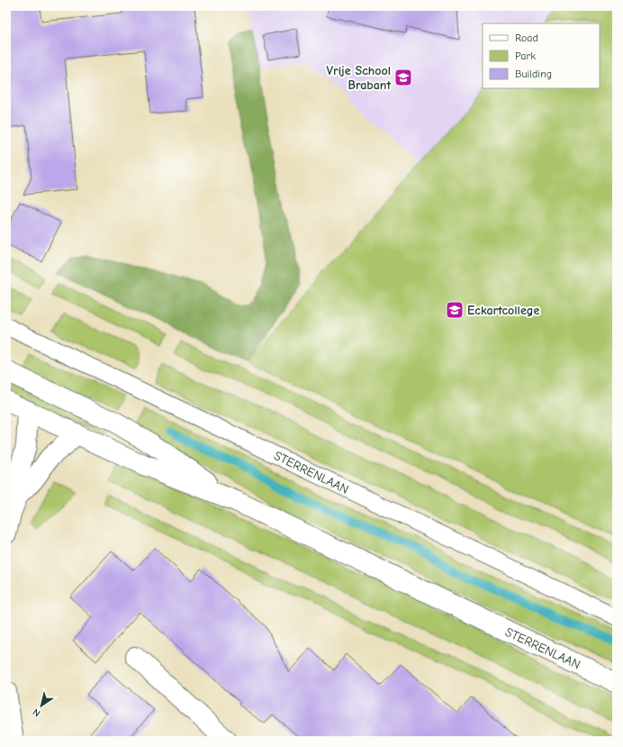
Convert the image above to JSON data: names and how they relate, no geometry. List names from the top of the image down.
{
  "streets": {
    "main road": ["STERRENLAAN"]
  },
  "places": {
    "school or university": ["Vrije School Brabant", "Eckartcollege"]
  },
  "legend": ["Road", "Park", "Building"],
  "north": "bottom left"
}
